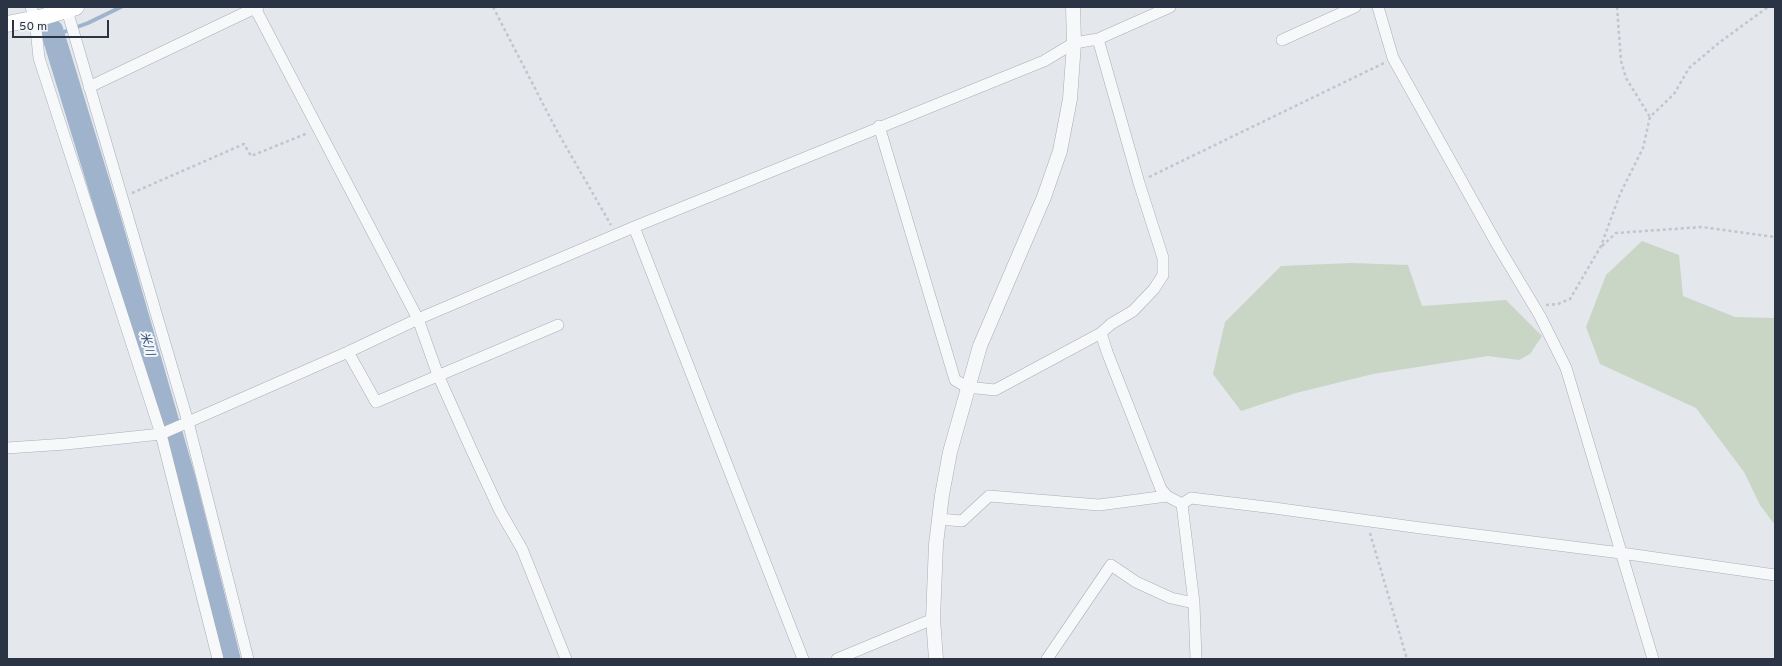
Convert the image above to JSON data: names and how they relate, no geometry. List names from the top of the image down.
{
  "water": ["米川"],
  "scale_bar": "50 m"
}
